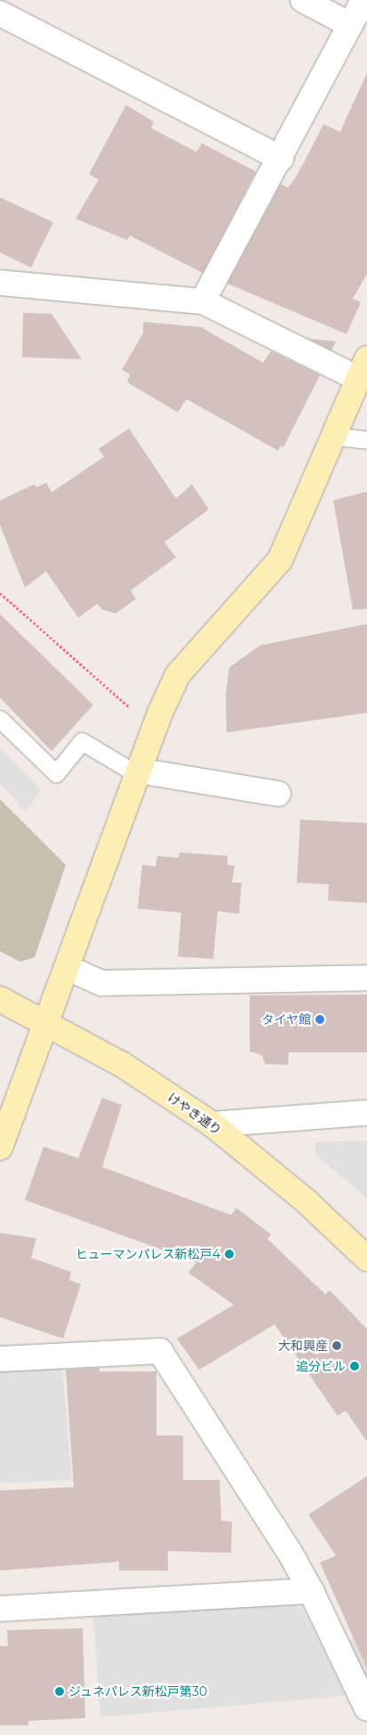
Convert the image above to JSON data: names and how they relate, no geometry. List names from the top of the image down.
{
  "streets": {
    "street": ["けやき通り"]
  },
  "places": [
    "タイヤ館",
    "ヒューマンパレス新松戸4",
    "大和興産",
    "追分ビル",
    "ジュネパレス新松戸第30"
  ]
}
